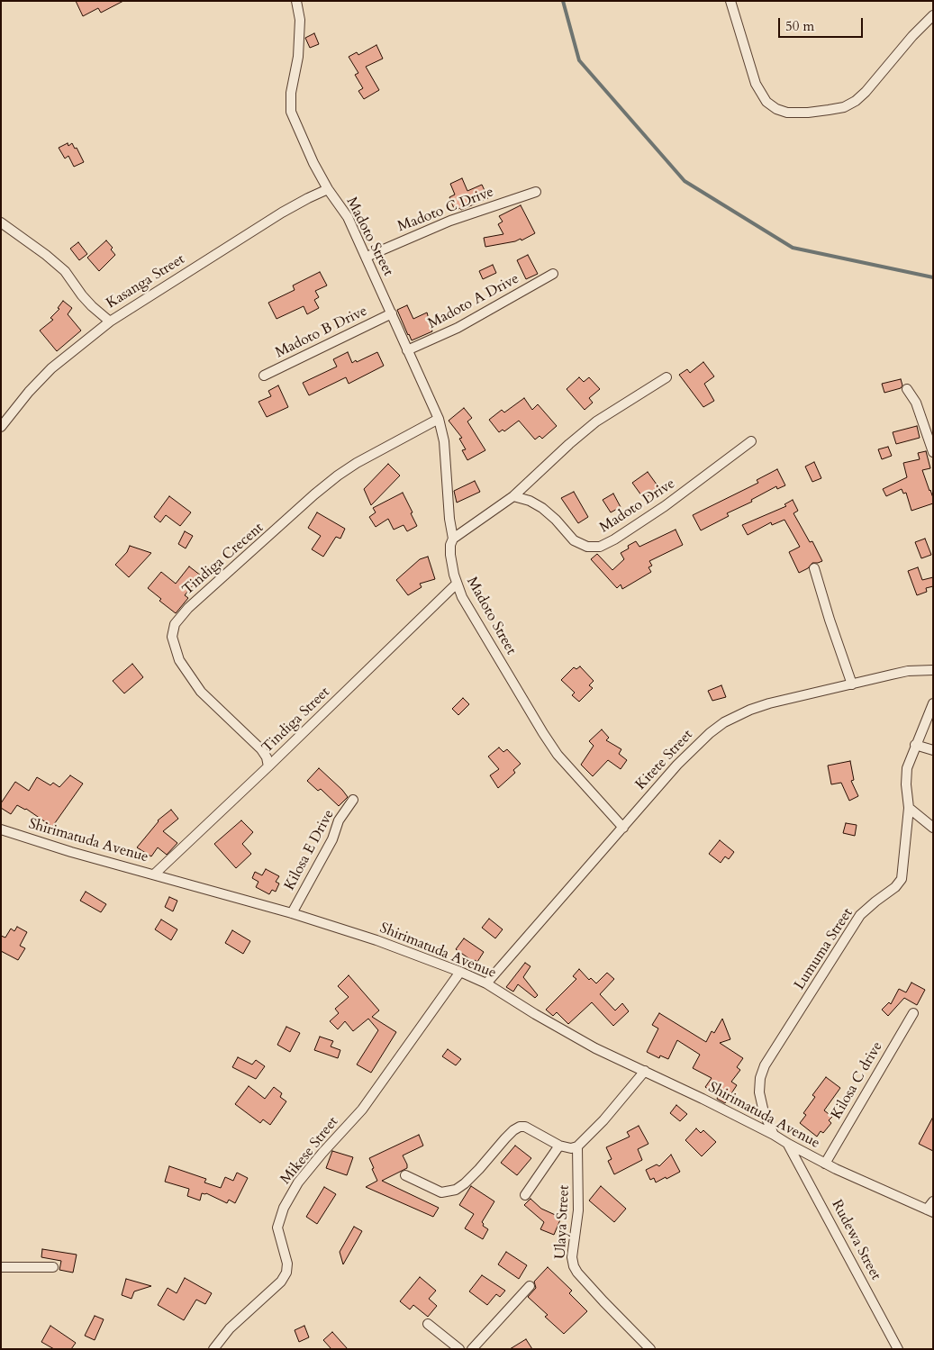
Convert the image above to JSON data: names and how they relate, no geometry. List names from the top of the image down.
{
  "streets": {
    "street": [
      "Madoto C Drive",
      "Madoto Street",
      "Kasanga Street",
      "Madoto A Drive",
      "Madoto B Drive",
      "Madoto Drive",
      "Tindiga Crecent",
      "Tindiga Street",
      "Kitete Street",
      "Shirimatuda Avenue",
      "Kilosa E Drive",
      "Lumuma Street",
      "Kilosa C drive",
      "Mikese Street",
      "Ulaya Street",
      "Rudewa Street"
    ]
  },
  "crossings": [
    ["Madoto C Drive", "Madoto Street"],
    ["Madoto Street", "Kasanga Street"],
    ["Madoto Street", "Madoto A Drive"],
    ["Madoto Street", "Madoto B Drive"],
    ["Madoto Street", "Tindiga Crecent"],
    ["Madoto Street", "Tindiga Street"],
    ["Madoto Street", "Kitete Street"],
    ["Tindiga Crecent", "Tindiga Street"],
    ["Tindiga Street", "Shirimatuda Avenue"],
    ["Kitete Street", "Shirimatuda Avenue"],
    ["Shirimatuda Avenue", "Kilosa E Drive"],
    ["Shirimatuda Avenue", "Lumuma Street"],
    ["Shirimatuda Avenue", "Kilosa C drive"],
    ["Shirimatuda Avenue", "Mikese Street"],
    ["Shirimatuda Avenue", "Rudewa Street"]
  ],
  "scale_bar": "50 m"
}
